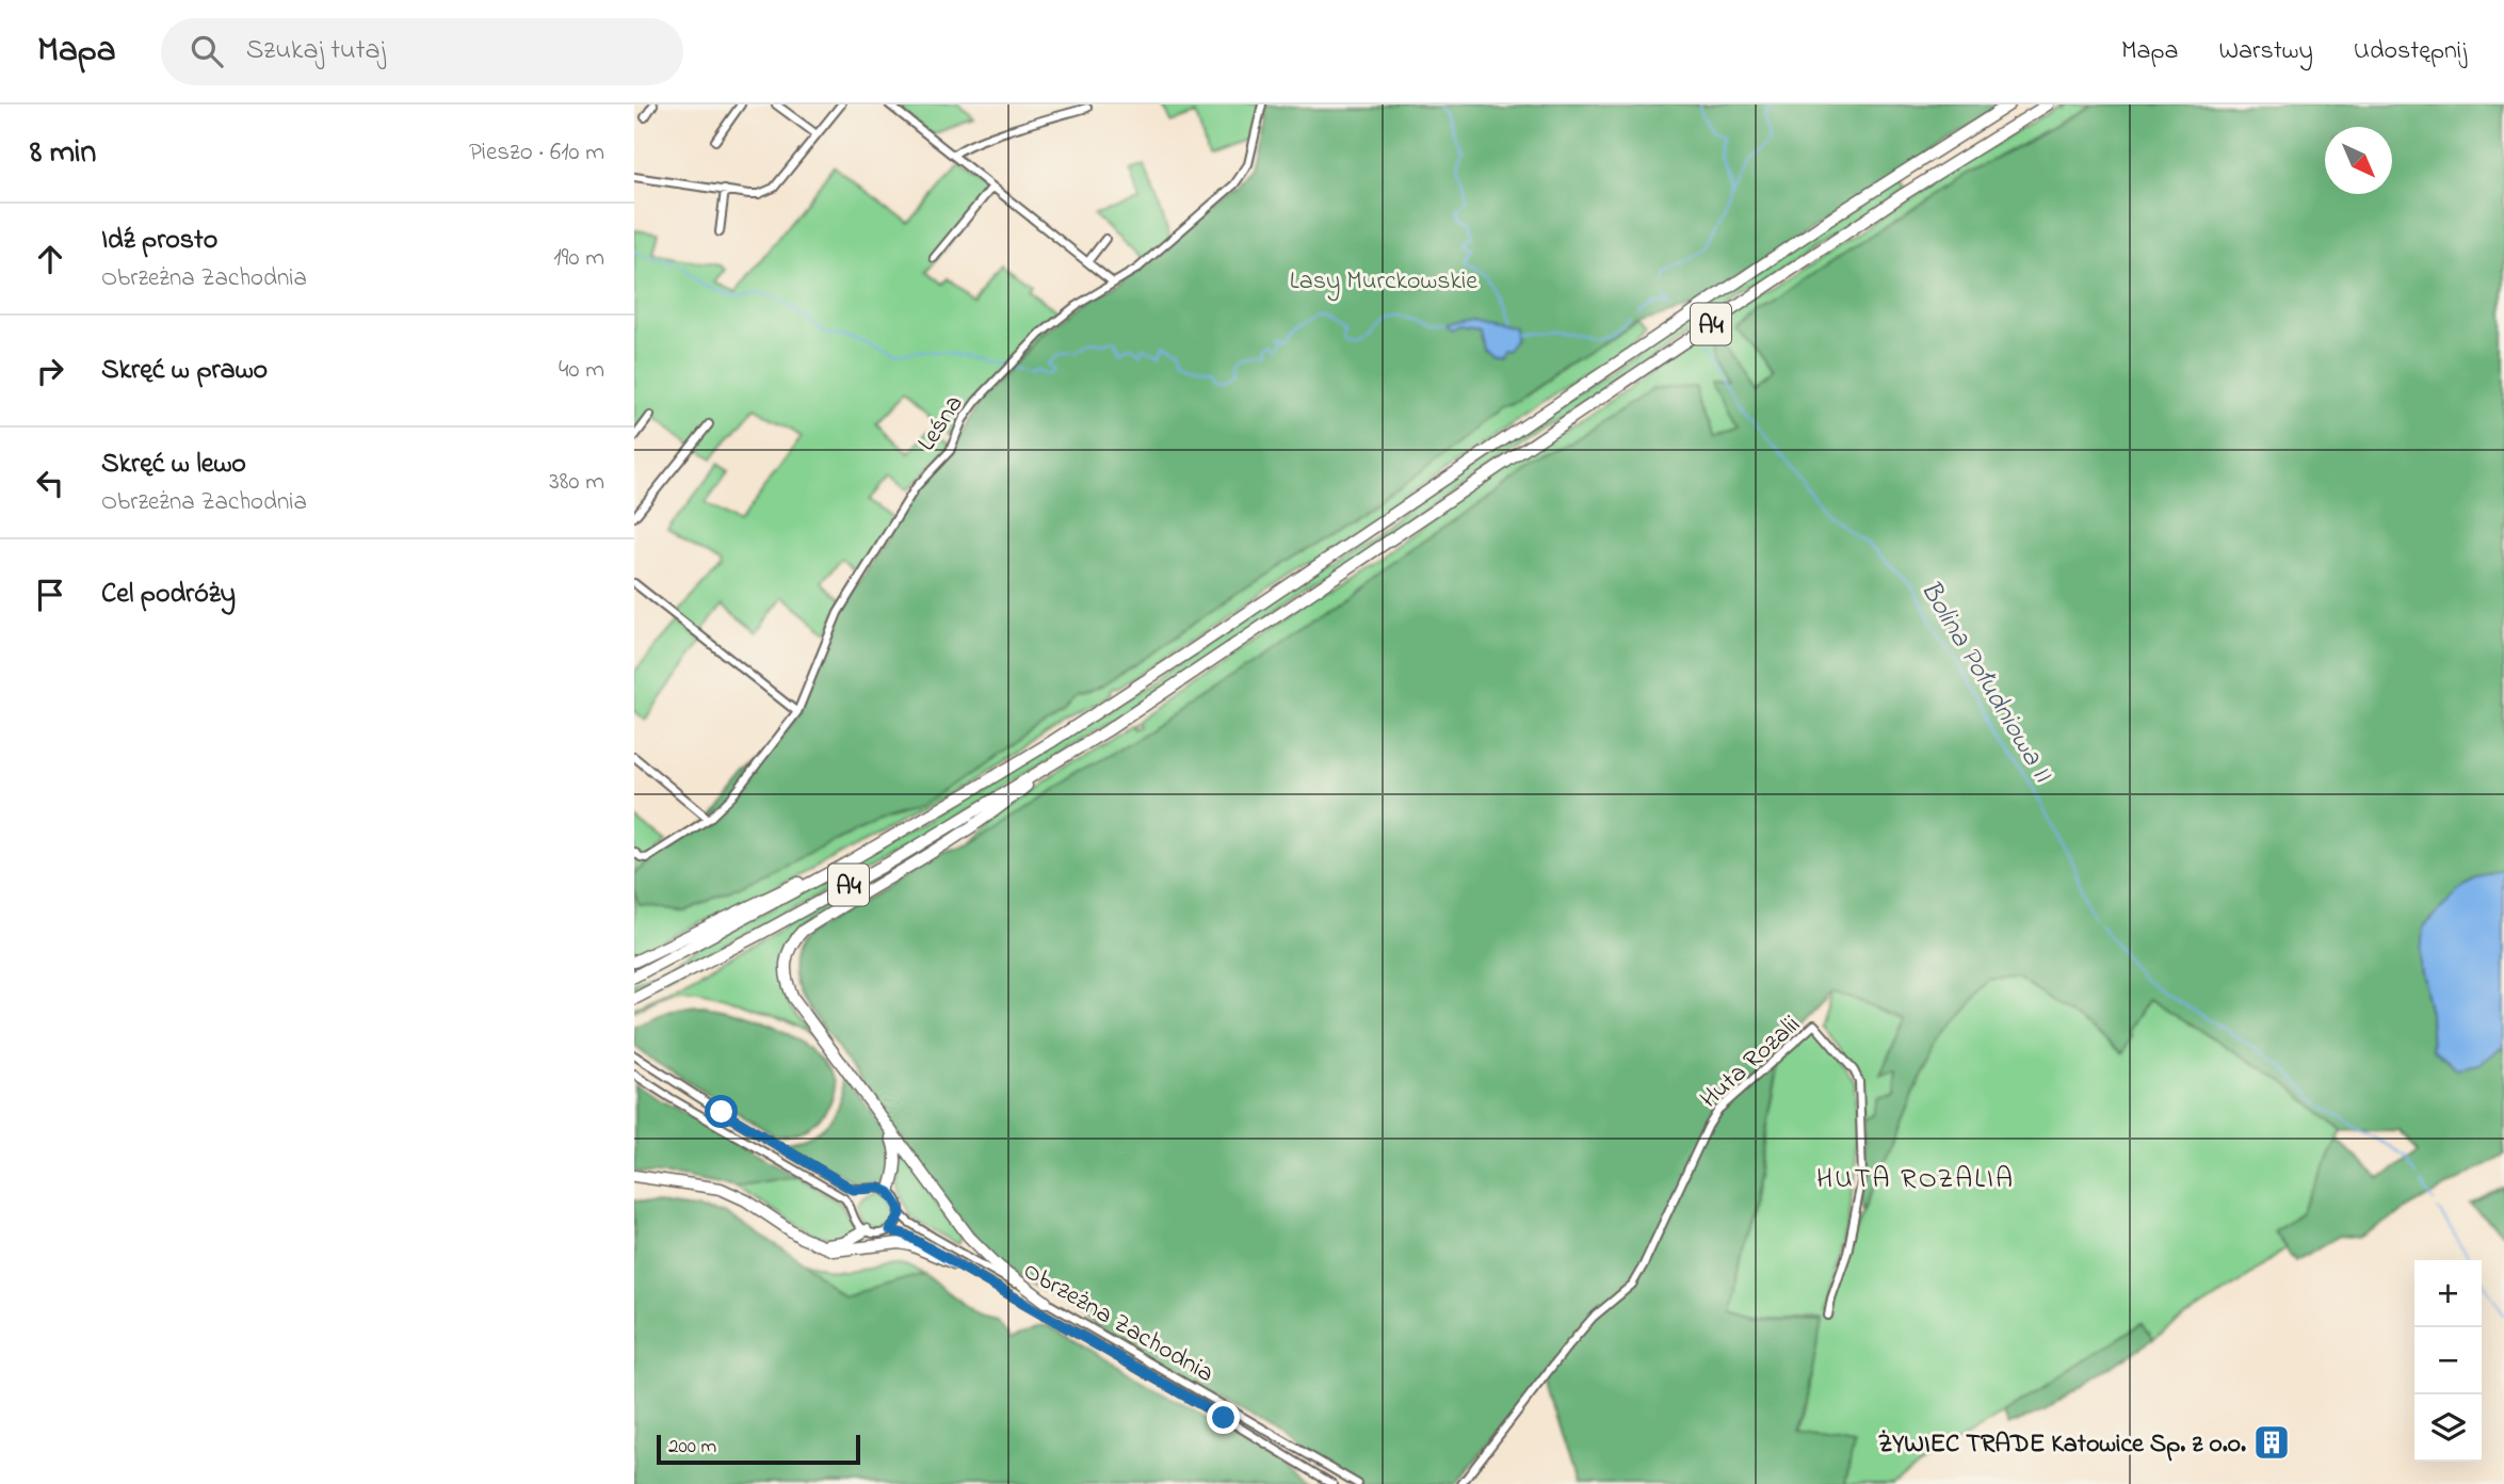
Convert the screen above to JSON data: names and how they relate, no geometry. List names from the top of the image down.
{
  "streets": {
    "highway": ["A4"],
    "street": ["Leśna", "Huta Rozalii", "Obrzeżna Zachodnia"]
  },
  "districts": ["HUTA ROZALIA"],
  "water": ["Bolina Południowa II"],
  "parks": ["Lasy Murckowskie"],
  "places": {
    "building": ["ŻYWIEC TRADE Katowice Sp. z o.o."]
  },
  "scale_bar": "200 m",
  "north": "bottom right",
  "page": {
    "header": "Mapa",
    "search": "Szukaj tutaj",
    "nav": ["Mapa", "Warstwy", "Udostępnij"],
    "heading": ["8 min", "Pieszo · 610 m"],
    "list": [
      ["Idź prosto", "Obrzeżna Zachodnia", "190 m"],
      ["Skręć w prawo", "40 m"],
      ["Skręć w lewo", "Obrzeżna Zachodnia", "380 m"],
      "Cel podróży"
    ],
    "map_buttons": ["+", "−"],
    "scale": "200 m"
  }
}
